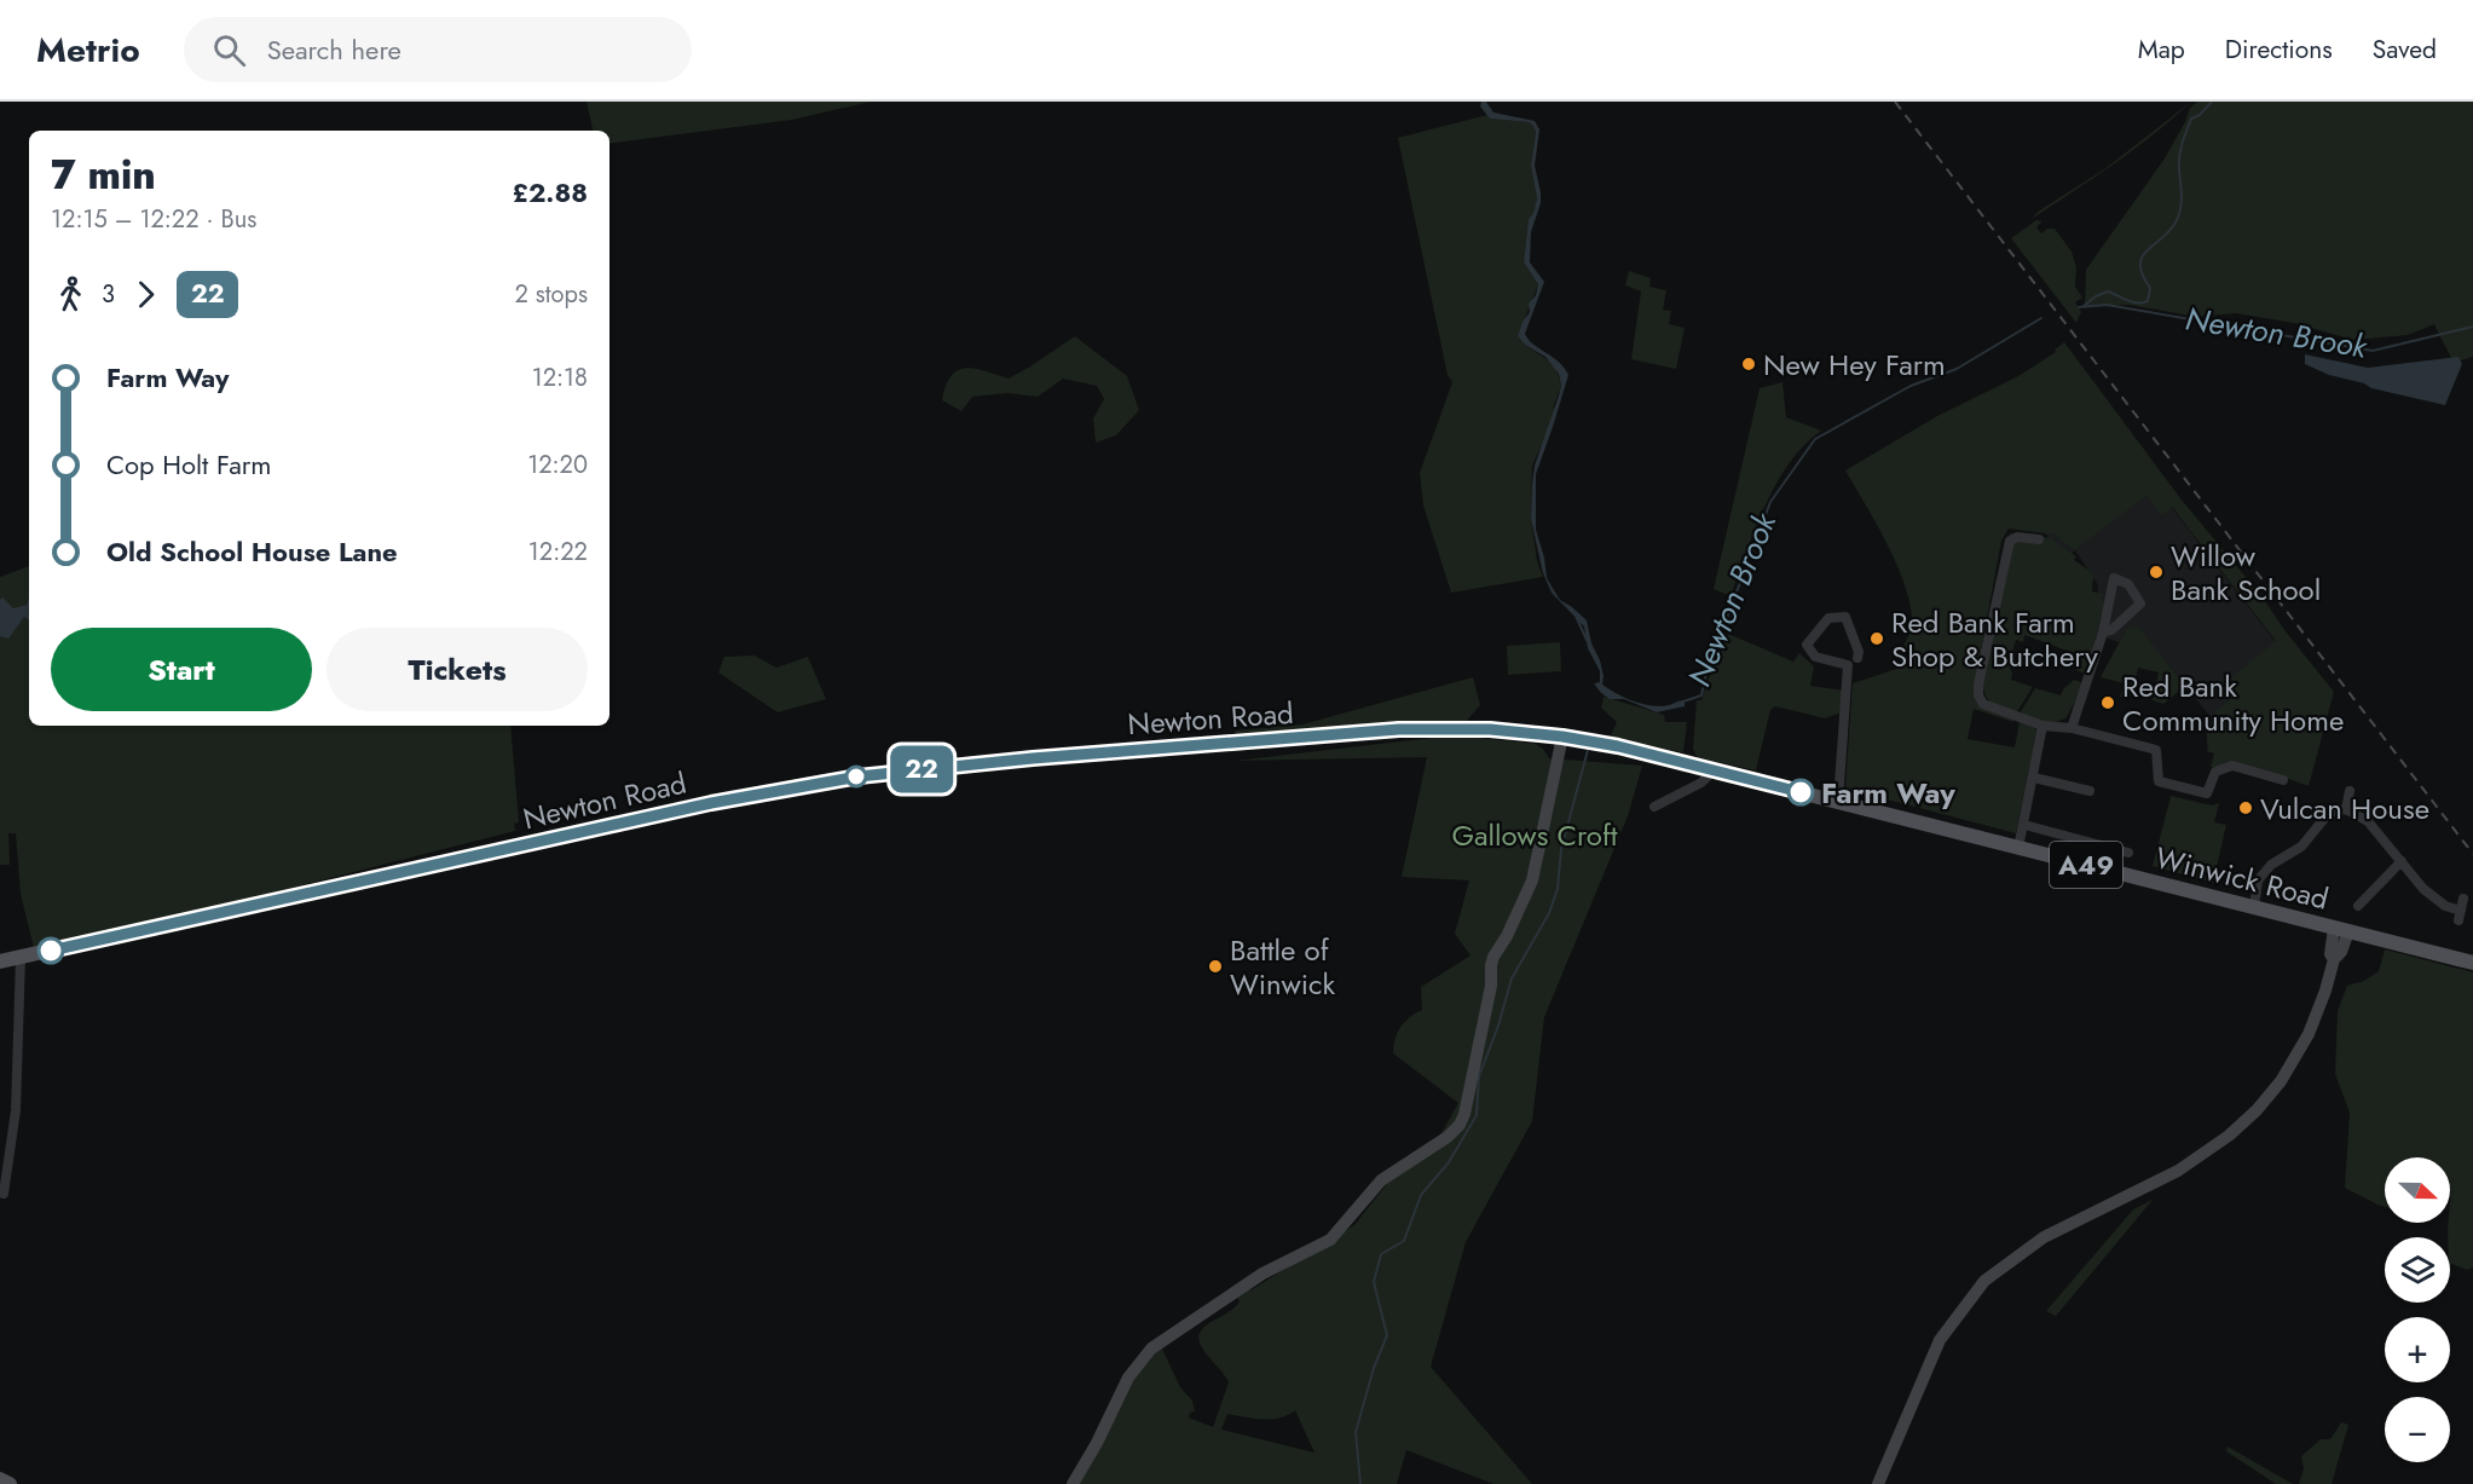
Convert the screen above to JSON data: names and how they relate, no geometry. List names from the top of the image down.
{
  "streets": {
    "main road": ["Newton Road", "A49", "Winwick Road"]
  },
  "crossings": [
    ["Newton Road", "Winwick Road"]
  ],
  "water": ["Newton Brook"],
  "parks": ["Gallows Croft"],
  "places": [
    "New Hey Farm",
    "Willow Bank School",
    "Red Bank Farm Shop & Butchery",
    "Red Bank Community Home",
    "Farm Way",
    "Vulcan House",
    "Battle of Winwick"
  ],
  "lines": ["bus line 22"],
  "north": "right",
  "page": {
    "header": "Metrio",
    "search": "Search here",
    "nav": ["Map", "Directions", "Saved"],
    "on_map": "22",
    "heading": ["7 min", "12:15 – 12:22 · Bus", "£2.88"],
    "legs": ["3", "22", "2 stops"],
    "list": [
      {
        "name": "Farm Way",
        "value": "12:18"
      },
      {
        "name": "Cop Holt Farm",
        "value": "12:20"
      },
      {
        "name": "Old School House Lane",
        "value": "12:22"
      }
    ],
    "buttons": ["Start", "Tickets"],
    "map_buttons": ["+", "−"]
  }
}
